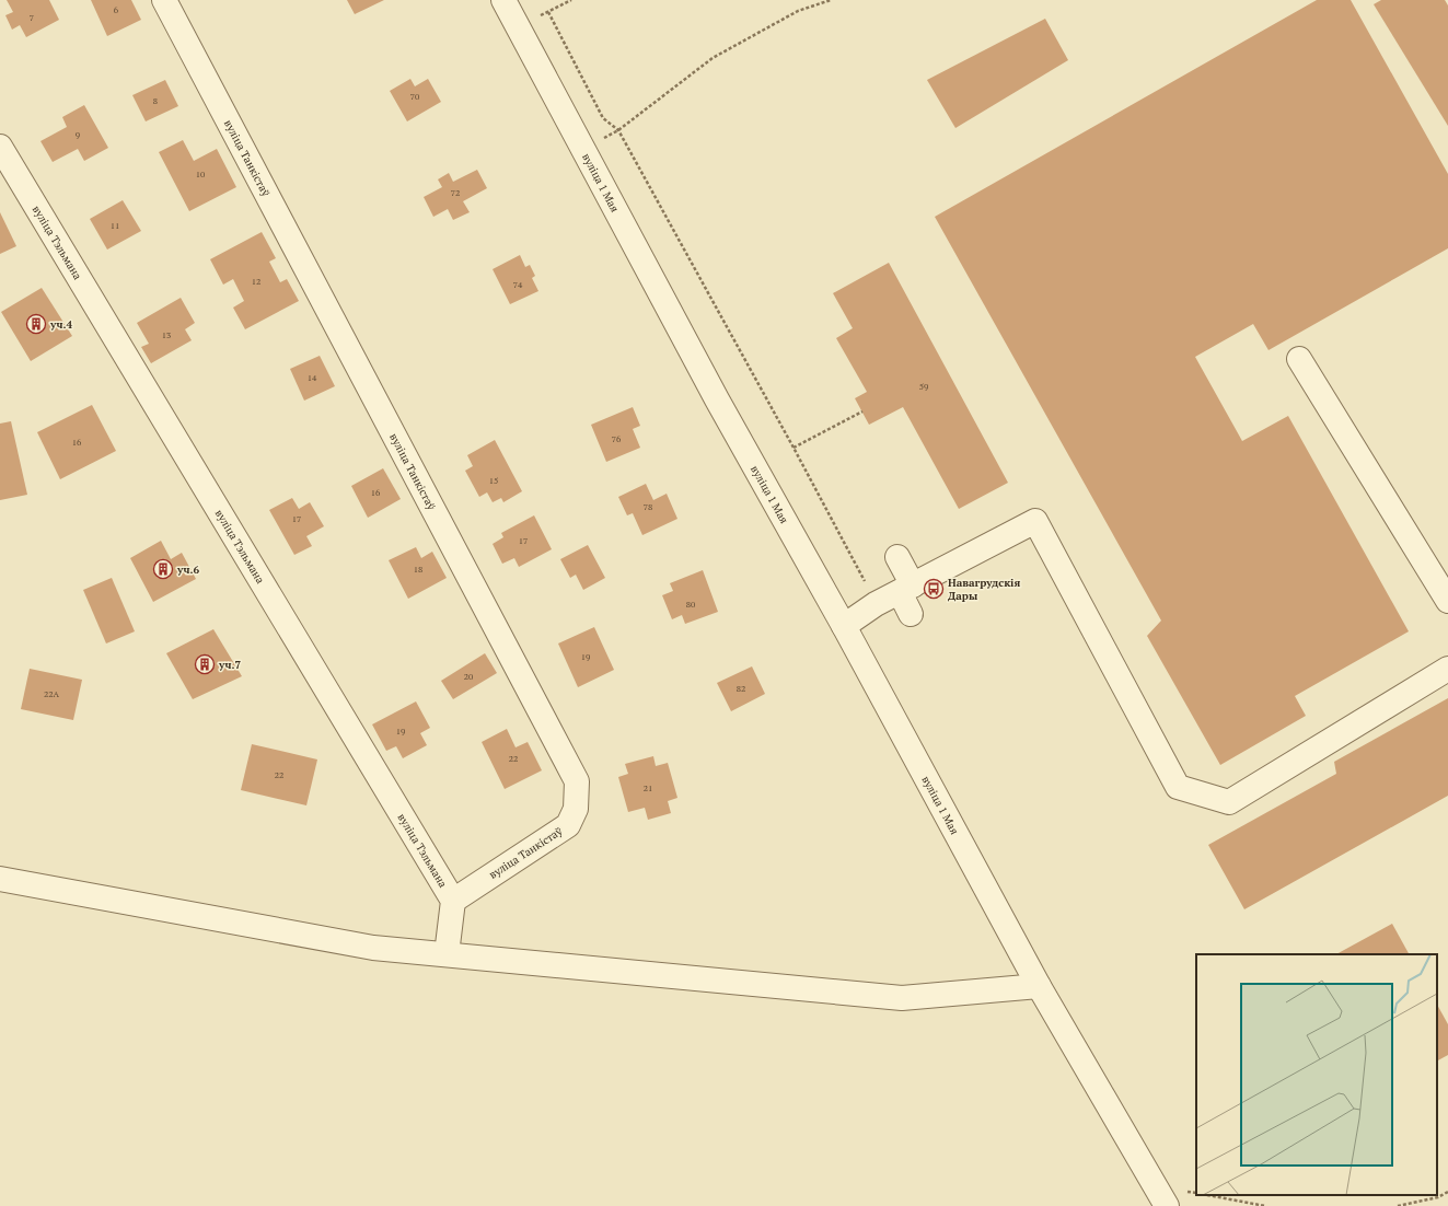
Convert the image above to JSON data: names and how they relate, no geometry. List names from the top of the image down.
{
  "streets": {
    "street": ["вуліца Танкістаў", "вуліца 1 Мая", "вуліца Тэльмана"]
  },
  "crossings": [
    ["вуліца Танкістаў", "вуліца Тэльмана"]
  ],
  "places": {
    "building": ["уч.4", "уч.6", "уч.7"],
    "bus stop": ["Навагрудскія Дары"]
  },
  "house_numbers": [
    "6",
    "7",
    "70",
    "8",
    "9",
    "10",
    "72",
    "11",
    "12",
    "74",
    "13",
    "14",
    "59",
    "76",
    "16",
    "15",
    "16",
    "78",
    "17",
    "17",
    "18",
    "80",
    "19",
    "20",
    "82",
    "22А",
    "19",
    "22",
    "22",
    "21"
  ]
}
